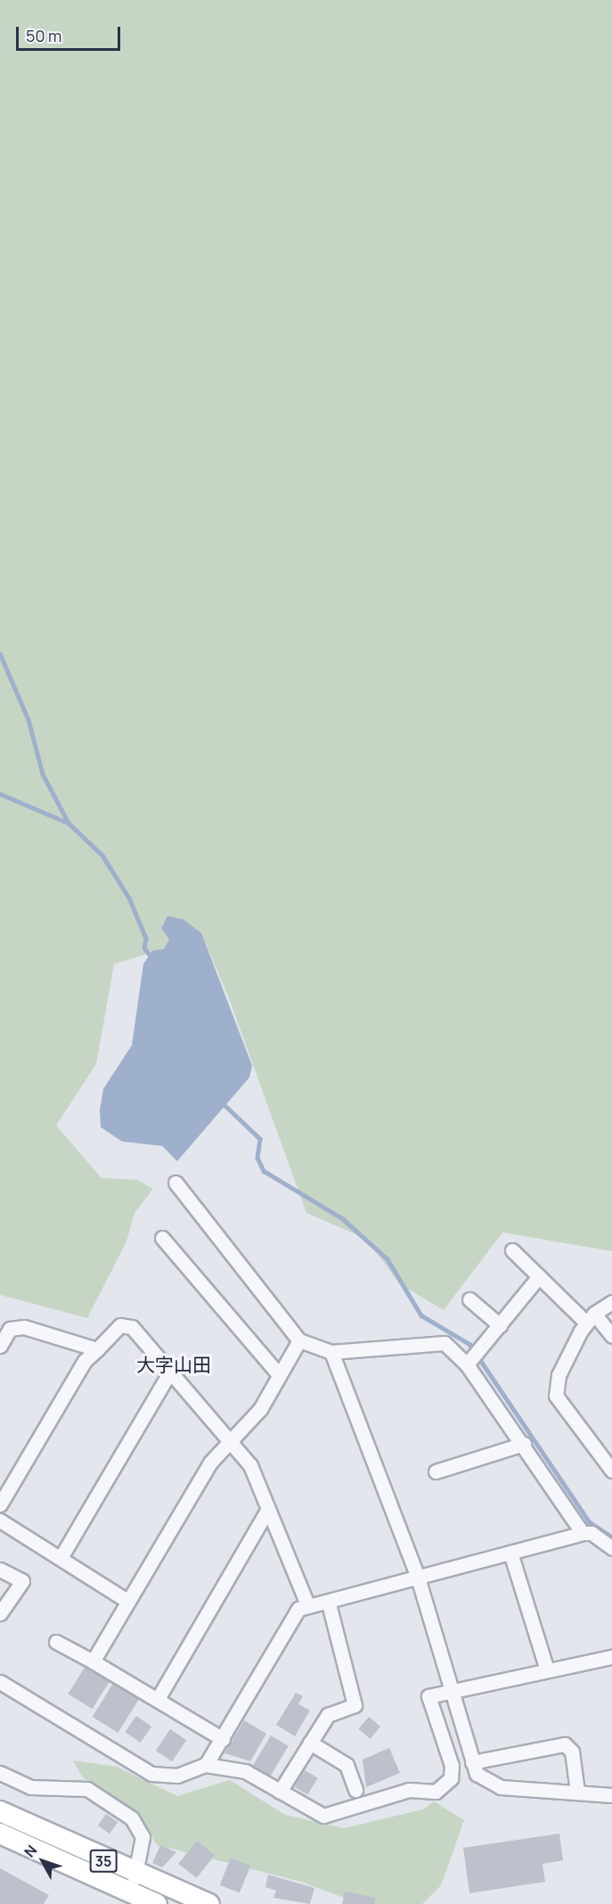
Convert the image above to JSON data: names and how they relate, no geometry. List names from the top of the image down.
{
  "streets": {
    "main road": ["35"]
  },
  "districts": ["大字山田"],
  "scale_bar": "50 m",
  "north": "top left"
}
